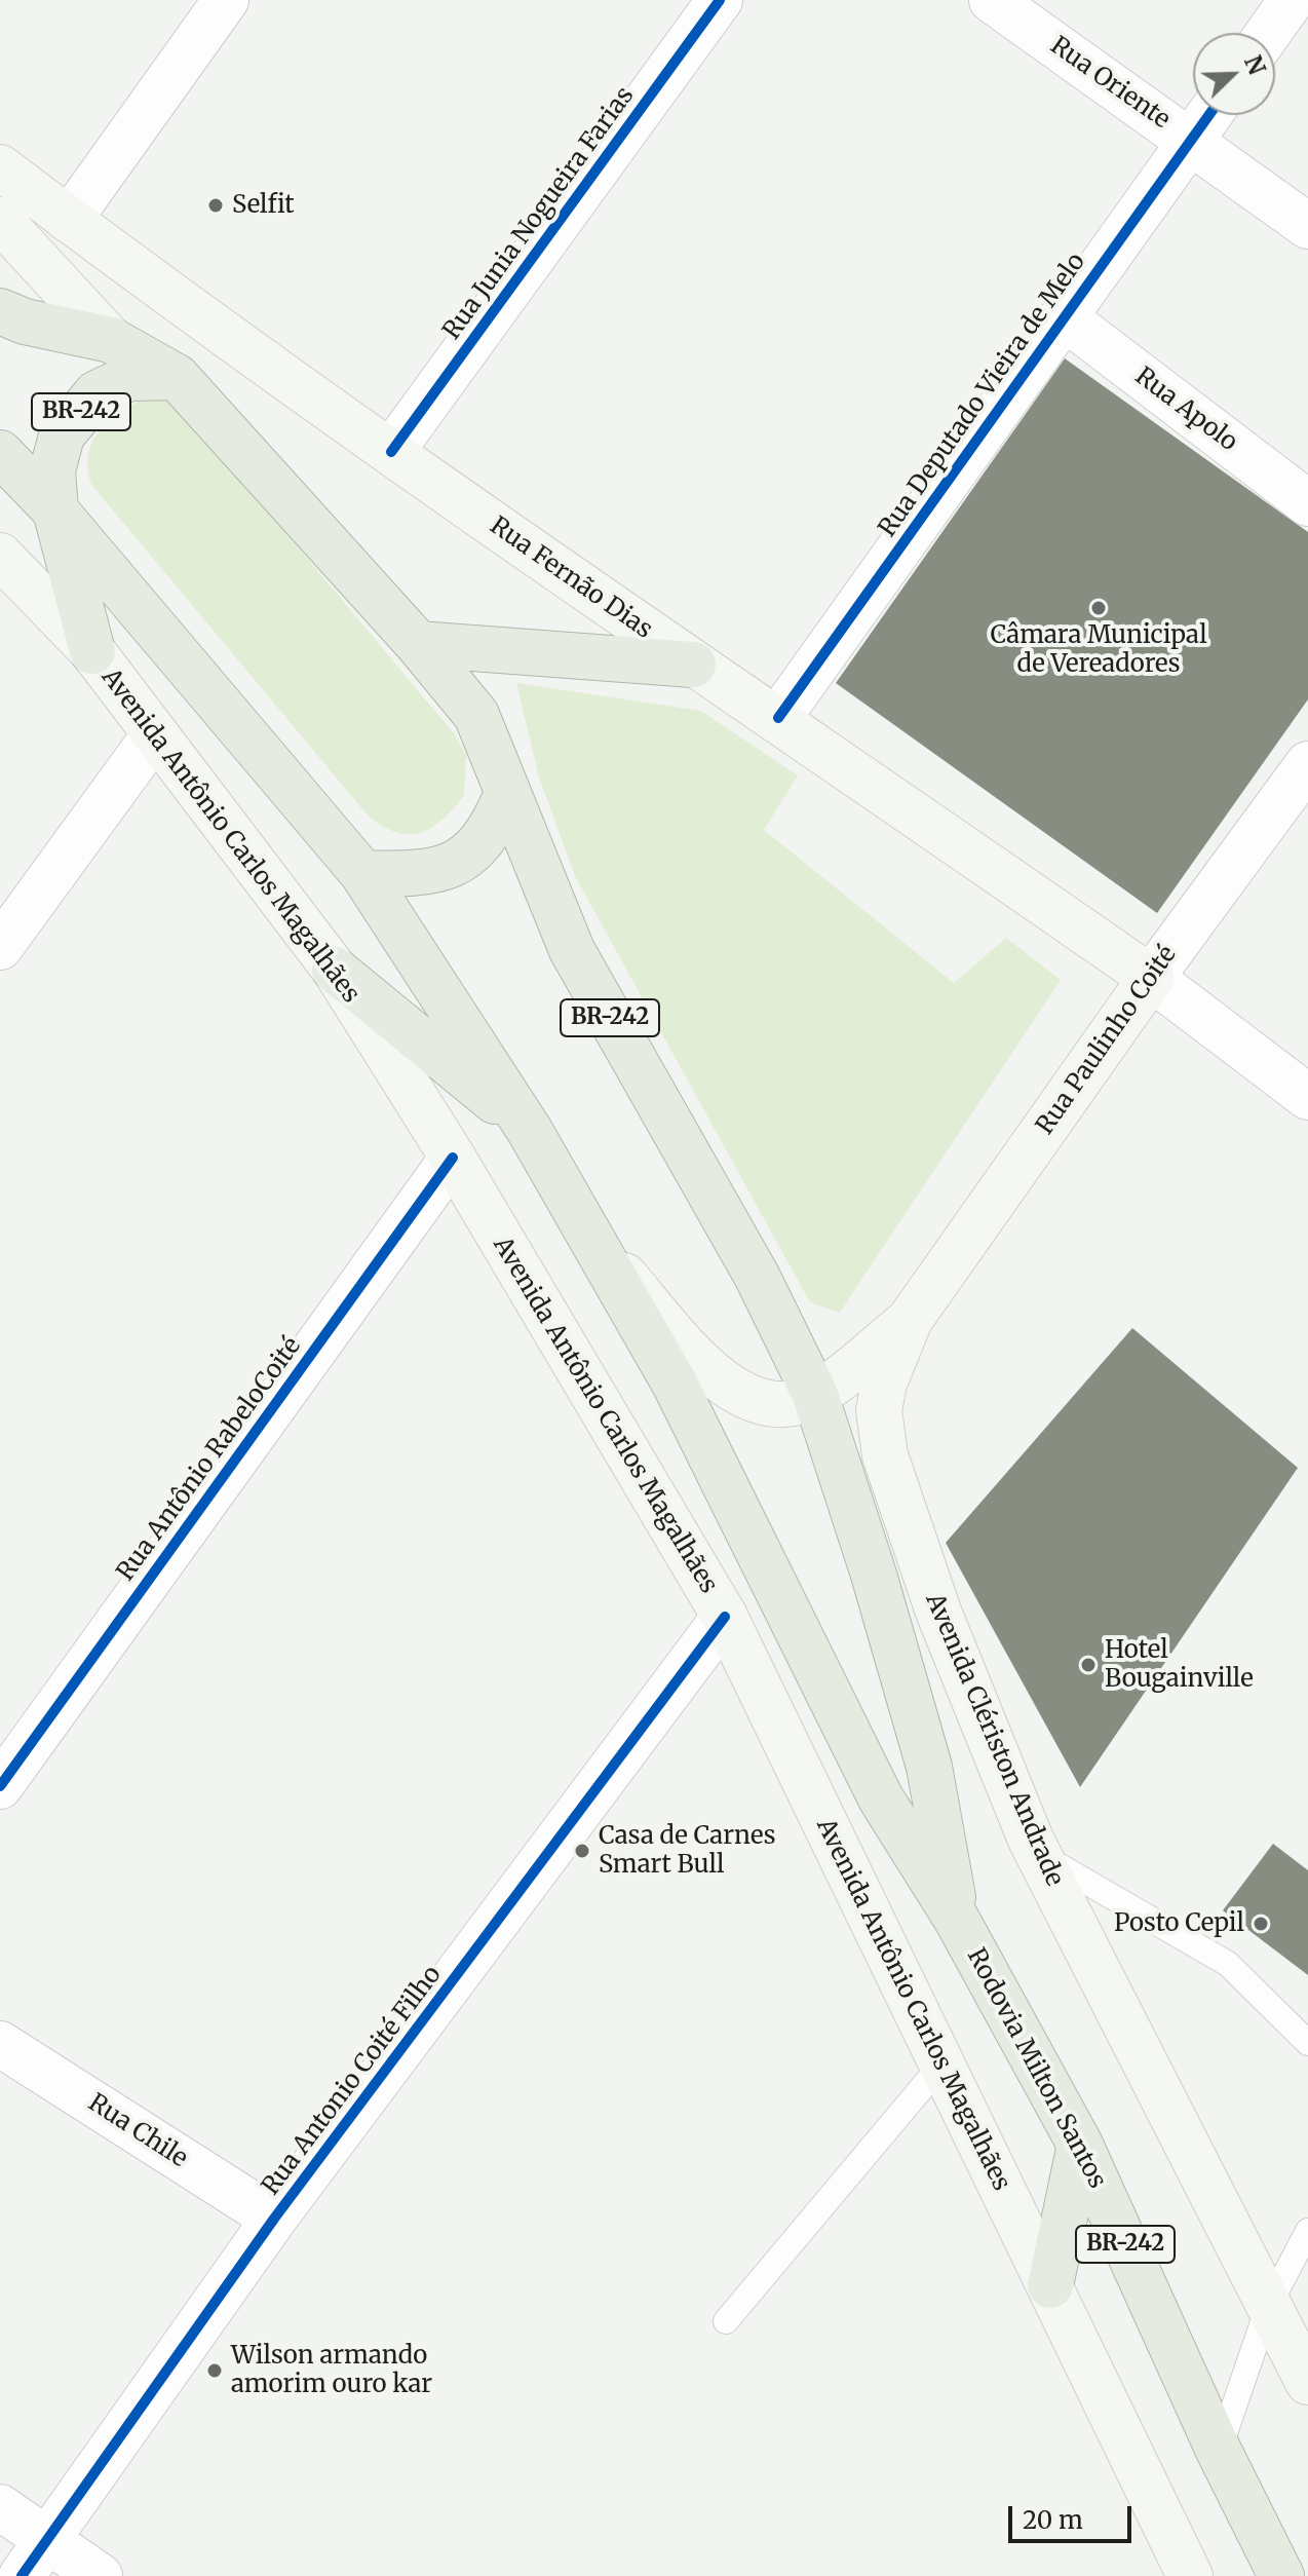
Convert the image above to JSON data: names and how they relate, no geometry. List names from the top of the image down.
{
  "streets": {
    "highway": ["BR-242", "Rodovia Milton Santos"],
    "main road": [
      "Rua Fernão Dias",
      "Avenida Antônio Carlos Magalhães",
      "Rua Paulinho Coité",
      "Avenida Clériston Andrade"
    ],
    "street": [
      "Rua Oriente",
      "Rua Junia Nogueira Farias",
      "Rua Deputado Vieira de Melo",
      "Rua Apolo",
      "Rua Antônio RabeloCoité",
      "Rua Antonio Coité Filho",
      "Rua Chile"
    ]
  },
  "crossings": [
    ["Rua Oriente", "Rua Deputado Vieira de Melo"],
    ["Rua Junia Nogueira Farias", "Rua Fernão Dias"],
    ["Rua Deputado Vieira de Melo", "Rua Apolo"],
    ["Rua Deputado Vieira de Melo", "Rua Fernão Dias"],
    ["BR-242", "Rodovia Milton Santos"],
    ["Rua Fernão Dias", "Rua Paulinho Coité"],
    ["Avenida Antônio Carlos Magalhães", "Rua Antônio RabeloCoité"],
    ["Avenida Antônio Carlos Magalhães", "Rua Antonio Coité Filho"],
    ["Rua Paulinho Coité", "Avenida Clériston Andrade"],
    ["Rua Antonio Coité Filho", "Rua Chile"]
  ],
  "places": [
    "Selfit",
    "Câmara Municipal de Vereadores",
    "Hotel Bougainville",
    "Casa de Carnes Smart Bull",
    "Posto Cepil",
    "Wilson armando amorim ouro kar"
  ],
  "scale_bar": "20 m",
  "north": "top right"
}
